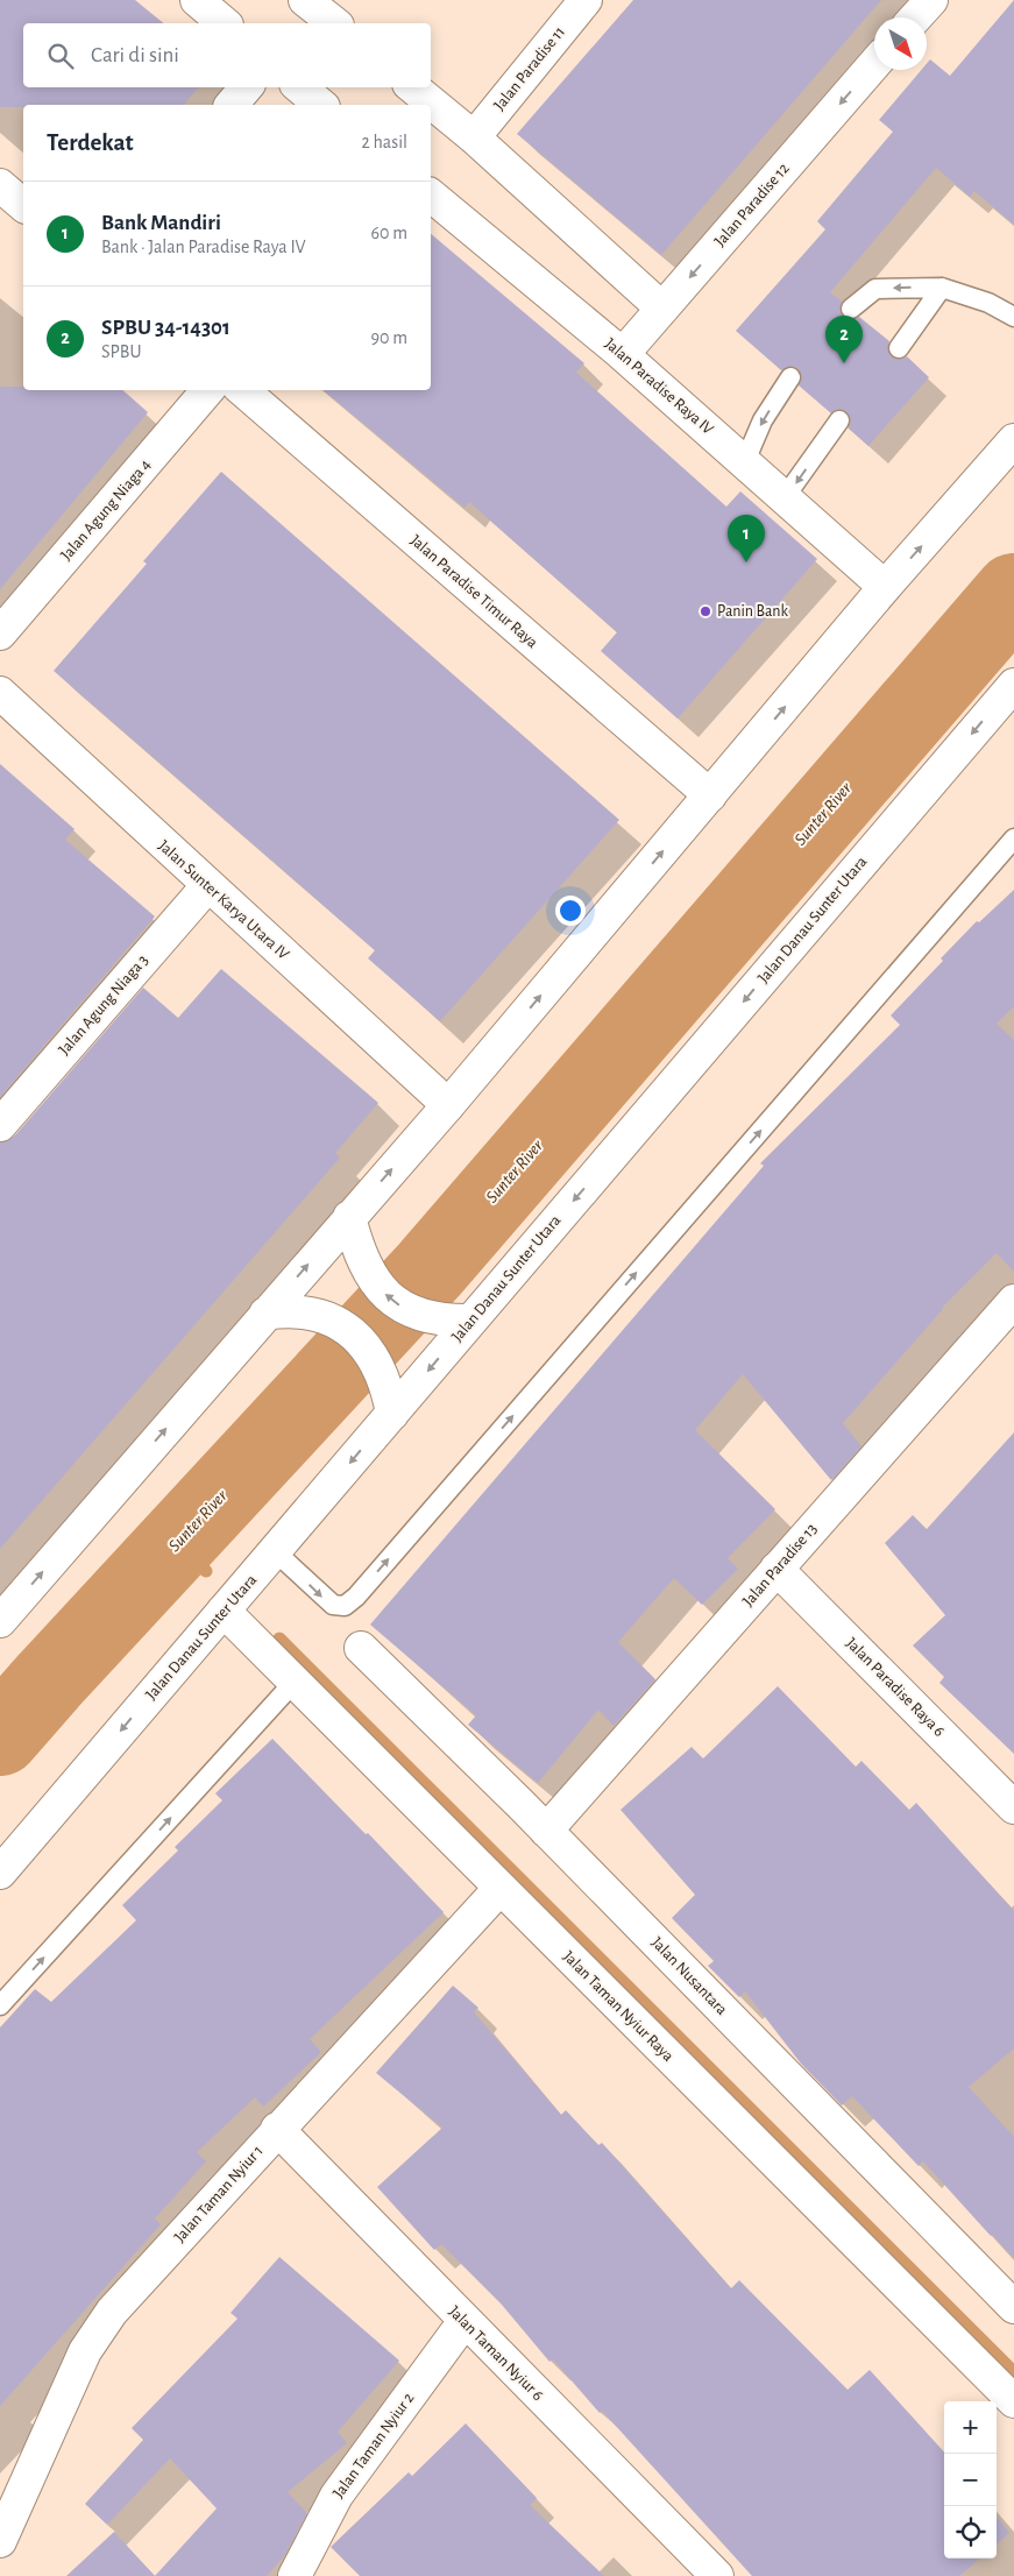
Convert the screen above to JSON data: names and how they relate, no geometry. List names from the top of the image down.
{
  "streets": {
    "street": [
      "Jalan Paradise 11",
      "Jalan Paradise 12",
      "Jalan Paradise Raya IV",
      "Jalan Agung Niaga 4",
      "Jalan Paradise Timur Raya",
      "Jalan Sunter Karya Utara IV",
      "Jalan Danau Sunter Utara",
      "Jalan Agung Niaga 3",
      "Jalan Paradise 13",
      "Jalan Paradise Raya 6",
      "Jalan Nusantara",
      "Jalan Taman Nyiur Raya",
      "Jalan Taman Nyiur 1",
      "Jalan Taman Nyiur 6",
      "Jalan Taman Nyiur 2"
    ]
  },
  "crossings": [
    ["Jalan Paradise 12", "Jalan Paradise Raya IV"],
    ["Jalan Sunter Karya Utara IV", "Jalan Agung Niaga 3"],
    ["Jalan Danau Sunter Utara", "Jalan Taman Nyiur Raya"],
    ["Jalan Paradise 13", "Jalan Paradise Raya 6"],
    ["Jalan Paradise 13", "Jalan Nusantara"],
    ["Jalan Taman Nyiur Raya", "Jalan Taman Nyiur 1"],
    ["Jalan Taman Nyiur 1", "Jalan Taman Nyiur 6"],
    ["Jalan Taman Nyiur 6", "Jalan Taman Nyiur 2"]
  ],
  "one_way": ["Jalan Paradise 12"],
  "water": ["Sunter River"],
  "places": ["Panin Bank"],
  "north": "bottom right",
  "page": {
    "search": "Cari di sini",
    "heading": ["Terdekat", "2 hasil"],
    "list": [
      {
        "mark": "1",
        "name": "Bank Mandiri",
        "note": "Bank · Jalan Paradise Raya IV",
        "value": "60 m"
      },
      {
        "mark": "2",
        "name": "SPBU 34-14301",
        "note": "SPBU",
        "value": "90 m"
      }
    ],
    "pins": ["2", "1"],
    "map_buttons": ["+", "−"]
  }
}
